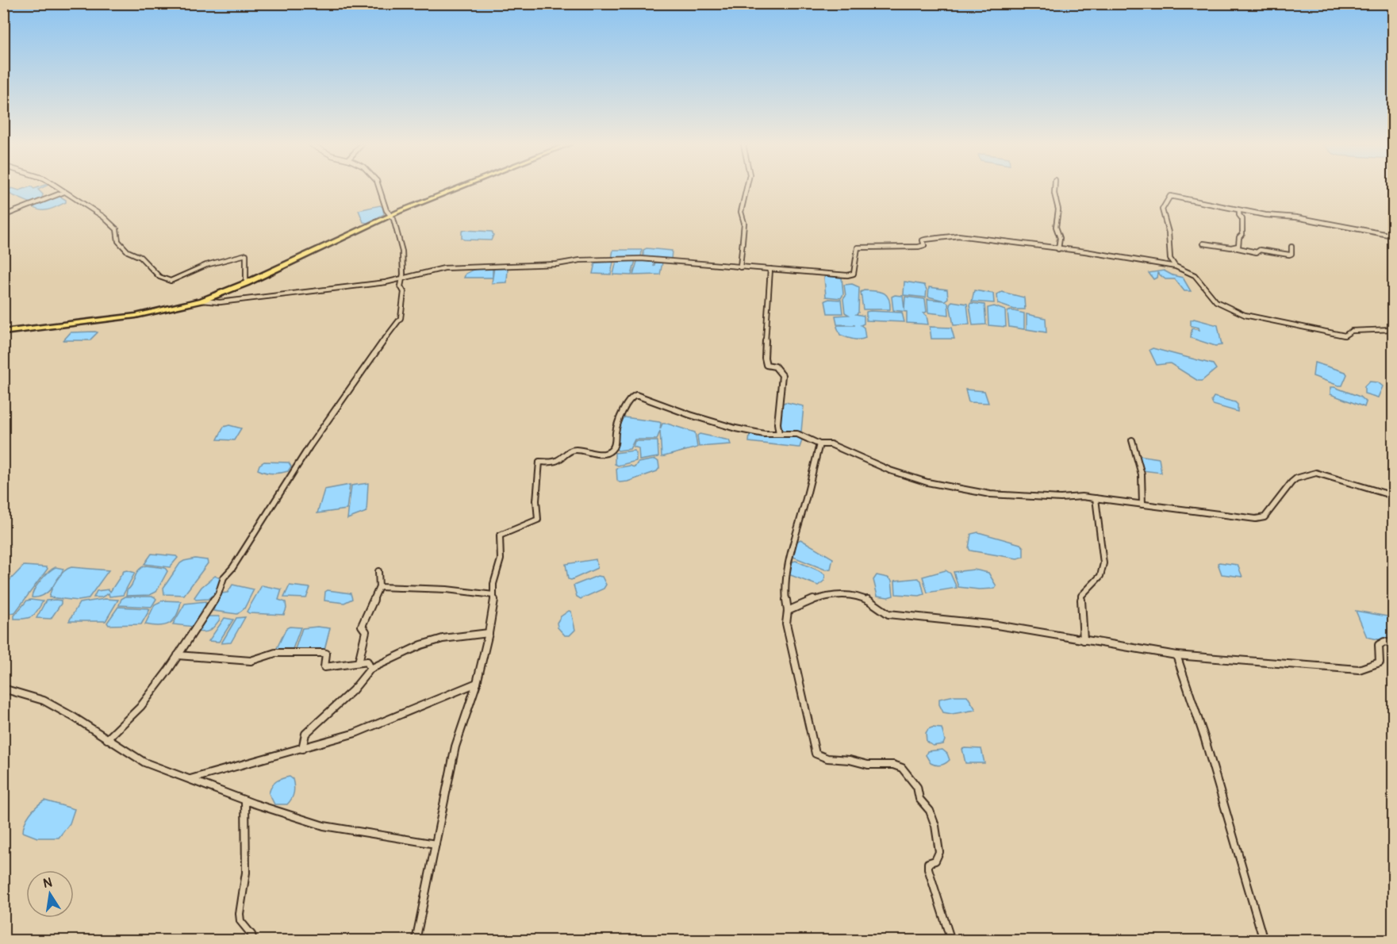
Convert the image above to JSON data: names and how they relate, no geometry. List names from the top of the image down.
{
  "north": "top"
}
